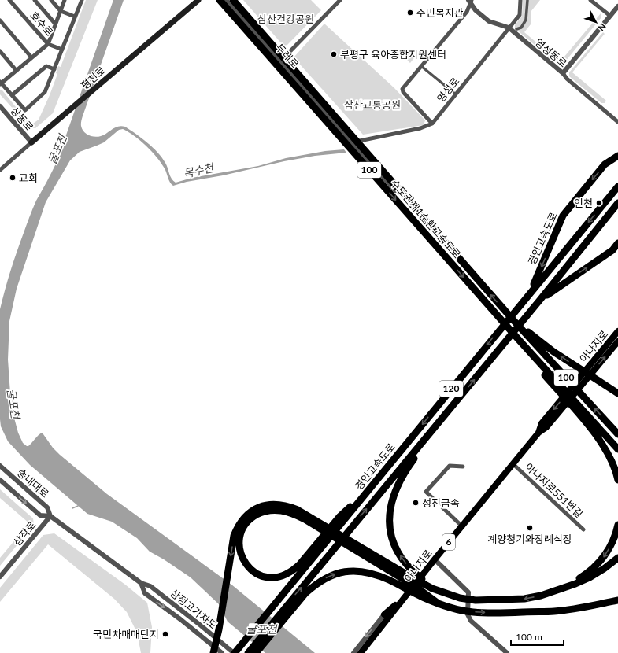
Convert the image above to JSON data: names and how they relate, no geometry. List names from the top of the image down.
{
  "streets": {
    "highway": [
      "100",
      "수도권제1순환고속도로",
      "경인고속도로",
      "120"
    ],
    "main road": ["평천로", "아나지로", "6"],
    "street": [
      "호수로",
      "영성동로",
      "두레로",
      "영성로",
      "상동로",
      "송내대로",
      "아나지로551번길",
      "삼작로",
      "삼정고가차도"
    ]
  },
  "crossings": [
    ["영성동로", "영성로"],
    ["두레로", "영성로"],
    ["평천로", "상동로"],
    ["경인고속도로", "삼정고가차도"],
    ["아나지로", "아나지로551번길"],
    ["송내대로", "삼작로"],
    ["송내대로", "삼정고가차도"]
  ],
  "water": ["굴포천", "목수천"],
  "parks": ["삼산건강공원", "삼산교통공원"],
  "places": [
    "주민복지관",
    "부평구 육아종합지원센터",
    "교회",
    "인천",
    "성진금속",
    "계양청기와장례식장",
    "국민차매매단지"
  ],
  "scale_bar": "100 m",
  "north": "bottom right"
}
